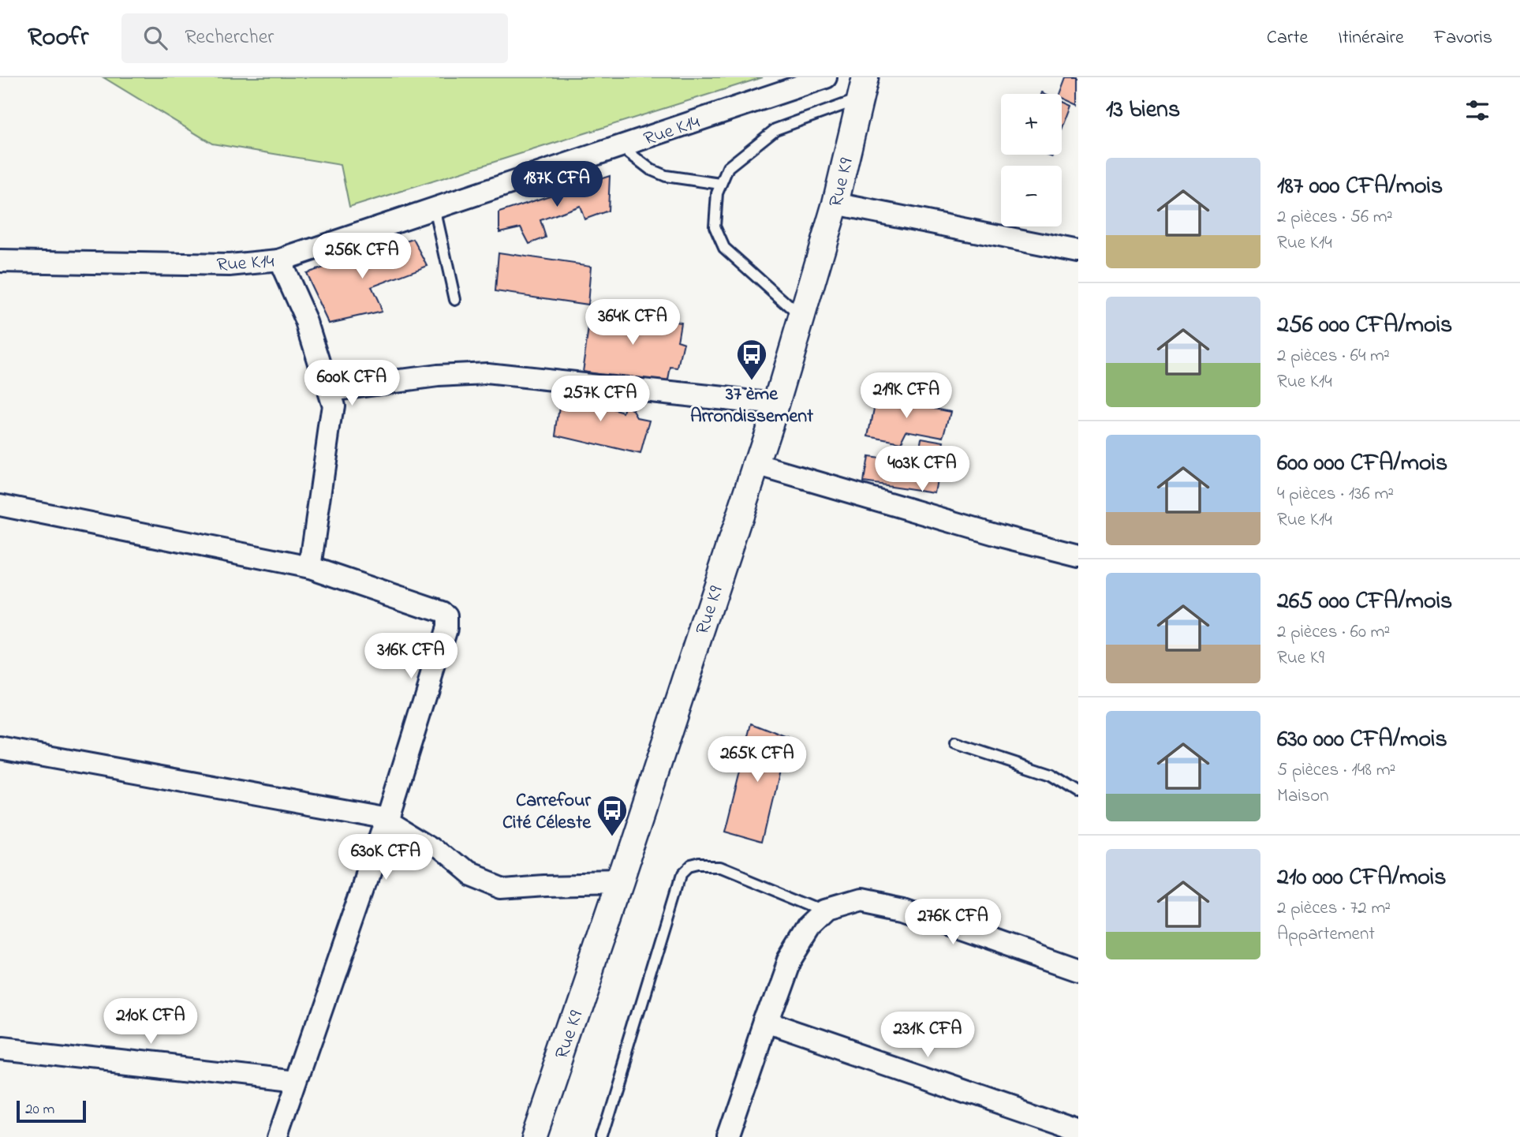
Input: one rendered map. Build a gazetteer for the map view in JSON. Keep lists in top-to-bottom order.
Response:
{
  "streets": {
    "street": ["Rue K14", "Rue K9"]
  },
  "places": {
    "bus stop": ["37 ème Arrondissement", "Carrefour Cité Céleste"]
  },
  "scale_bar": "20 m",
  "page": {
    "header": "Roofr",
    "search": "Rechercher",
    "nav": ["Carte", "Itinéraire", "Favoris"],
    "heading": "13 biens",
    "map_buttons": ["+", "−"],
    "list": [
      {
        "name": "187 000 CFA/mois",
        "note": "2 pièces · 56 m² · Rue K14"
      },
      {
        "name": "256 000 CFA/mois",
        "note": "2 pièces · 64 m² · Rue K14"
      },
      {
        "name": "600 000 CFA/mois",
        "note": "4 pièces · 136 m² · Rue K14"
      },
      {
        "name": "265 000 CFA/mois",
        "note": "2 pièces · 60 m² · Rue K9"
      },
      {
        "name": "630 000 CFA/mois",
        "note": "5 pièces · 148 m² · Maison"
      },
      {
        "name": "210 000 CFA/mois",
        "note": "2 pièces · 72 m² · Appartement"
      }
    ],
    "price": [
      "187K CFA",
      "256K CFA",
      "364K CFA",
      "600K CFA",
      "219K CFA",
      "257K CFA",
      "403K CFA",
      "316K CFA",
      "265K CFA",
      "630K CFA",
      "276K CFA",
      "210K CFA",
      "231K CFA"
    ],
    "scale": "20 m"
  }
}
